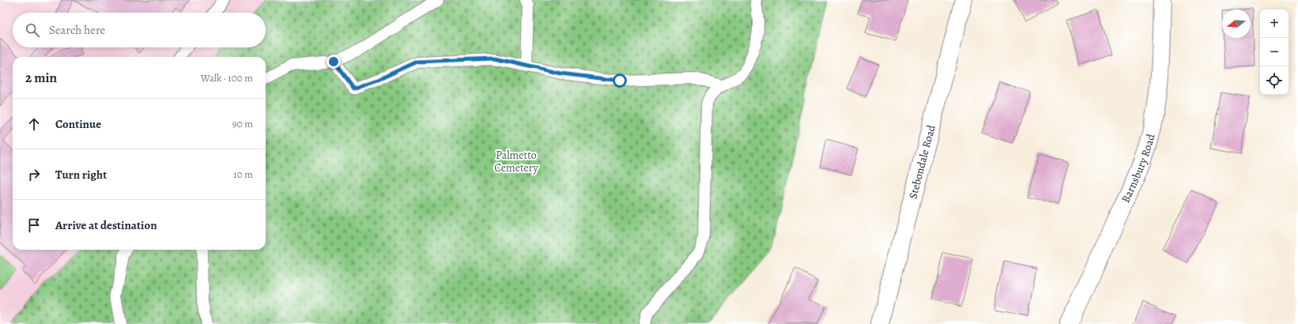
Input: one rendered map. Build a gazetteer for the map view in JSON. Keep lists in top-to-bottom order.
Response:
{
  "streets": {
    "street": ["Stebondale Road", "Barnsbury Road"]
  },
  "parks": ["Palmetto Cemetery"],
  "north": "left",
  "page": {
    "map_buttons": ["+", "−"],
    "search": "Search here",
    "heading": ["2 min", "Walk · 100 m"],
    "list": [
      ["Continue", "90 m"],
      ["Turn right", "10 m"],
      "Arrive at destination"
    ]
  }
}
